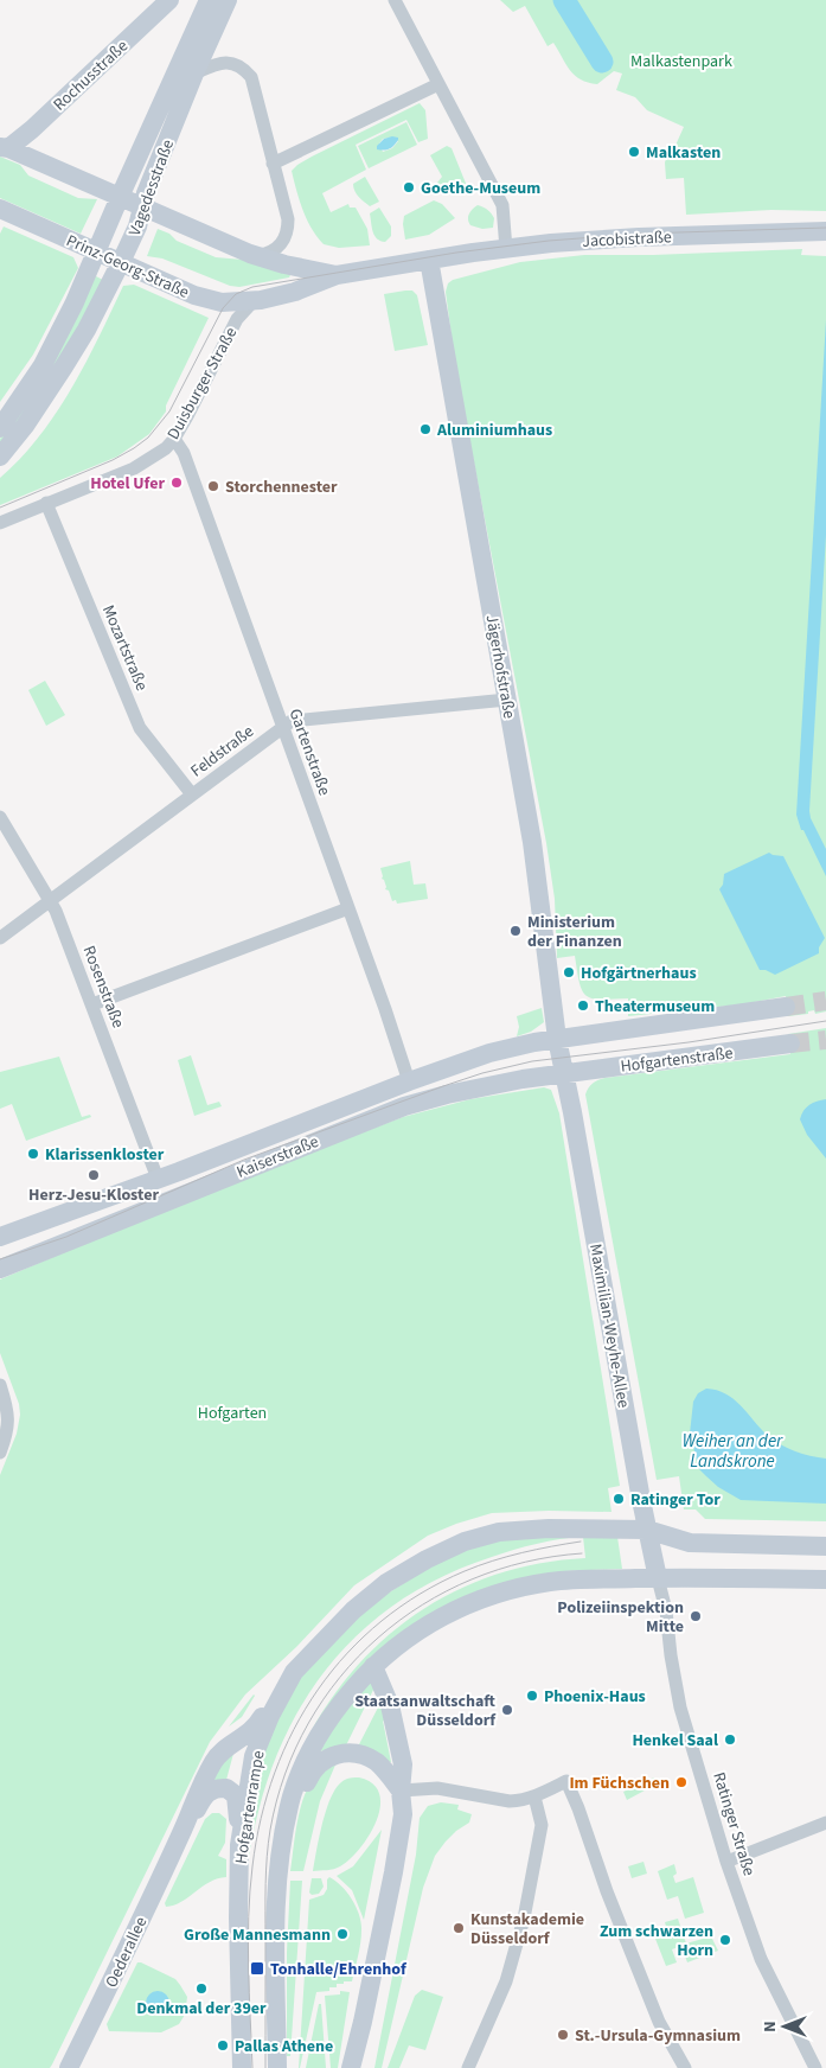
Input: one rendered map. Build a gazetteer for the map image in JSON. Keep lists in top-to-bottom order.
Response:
{
  "streets": {
    "main road": [
      "Rochusstraße",
      "Vagedesstraße",
      "Jacobistraße",
      "Prinz-Georg-Straße",
      "Duisburger Straße",
      "Jägerhofstraße",
      "Hofgartenstraße",
      "Kaiserstraße",
      "Maximilian-Weyhe-Allee",
      "Hofgartenrampe",
      "Oederallee"
    ],
    "street": [
      "Mozartstraße",
      "Feldstraße",
      "Gartenstraße",
      "Rosenstraße",
      "Ratinger Straße"
    ]
  },
  "crossings": [
    ["Vagedesstraße", "Prinz-Georg-Straße"],
    ["Jacobistraße", "Duisburger Straße"],
    ["Jacobistraße", "Jägerhofstraße"],
    ["Prinz-Georg-Straße", "Duisburger Straße"],
    ["Duisburger Straße", "Mozartstraße"],
    ["Duisburger Straße", "Jägerhofstraße"],
    ["Duisburger Straße", "Gartenstraße"],
    ["Mozartstraße", "Feldstraße"],
    ["Jägerhofstraße", "Feldstraße"],
    ["Jägerhofstraße", "Hofgartenstraße"],
    ["Jägerhofstraße", "Kaiserstraße"],
    ["Jägerhofstraße", "Maximilian-Weyhe-Allee"],
    ["Feldstraße", "Gartenstraße"],
    ["Feldstraße", "Rosenstraße"],
    ["Gartenstraße", "Kaiserstraße"],
    ["Rosenstraße", "Kaiserstraße"],
    ["Hofgartenstraße", "Kaiserstraße"],
    ["Hofgartenstraße", "Maximilian-Weyhe-Allee"],
    ["Kaiserstraße", "Maximilian-Weyhe-Allee"],
    ["Maximilian-Weyhe-Allee", "Hofgartenrampe"],
    ["Maximilian-Weyhe-Allee", "Ratinger Straße"],
    ["Hofgartenrampe", "Oederallee"]
  ],
  "water": ["Weiher an der Landskrone"],
  "parks": ["Malkastenpark", "Hofgarten"],
  "places": {
    "other": [
      "Malkasten",
      "Goethe-Museum",
      "Aluminiumhaus",
      "Hotel Ufer",
      "Storchennester",
      "Ministerium der Finanzen",
      "Hofgärtnerhaus",
      "Theatermuseum",
      "Klarissenkloster",
      "Herz-Jesu-Kloster",
      "Ratinger Tor",
      "Polizeiinspektion Mitte",
      "Phoenix-Haus",
      "Staatsanwaltschaft Düsseldorf",
      "Henkel Saal",
      "Im Füchschen",
      "Kunstakademie Düsseldorf",
      "Große Mannesmann",
      "Zum schwarzen Horn",
      "Denkmal der 39er",
      "St.-Ursula-Gymnasium",
      "Pallas Athene"
    ],
    "transit": ["Tonhalle/Ehrenhof"]
  },
  "north": "left"
}
